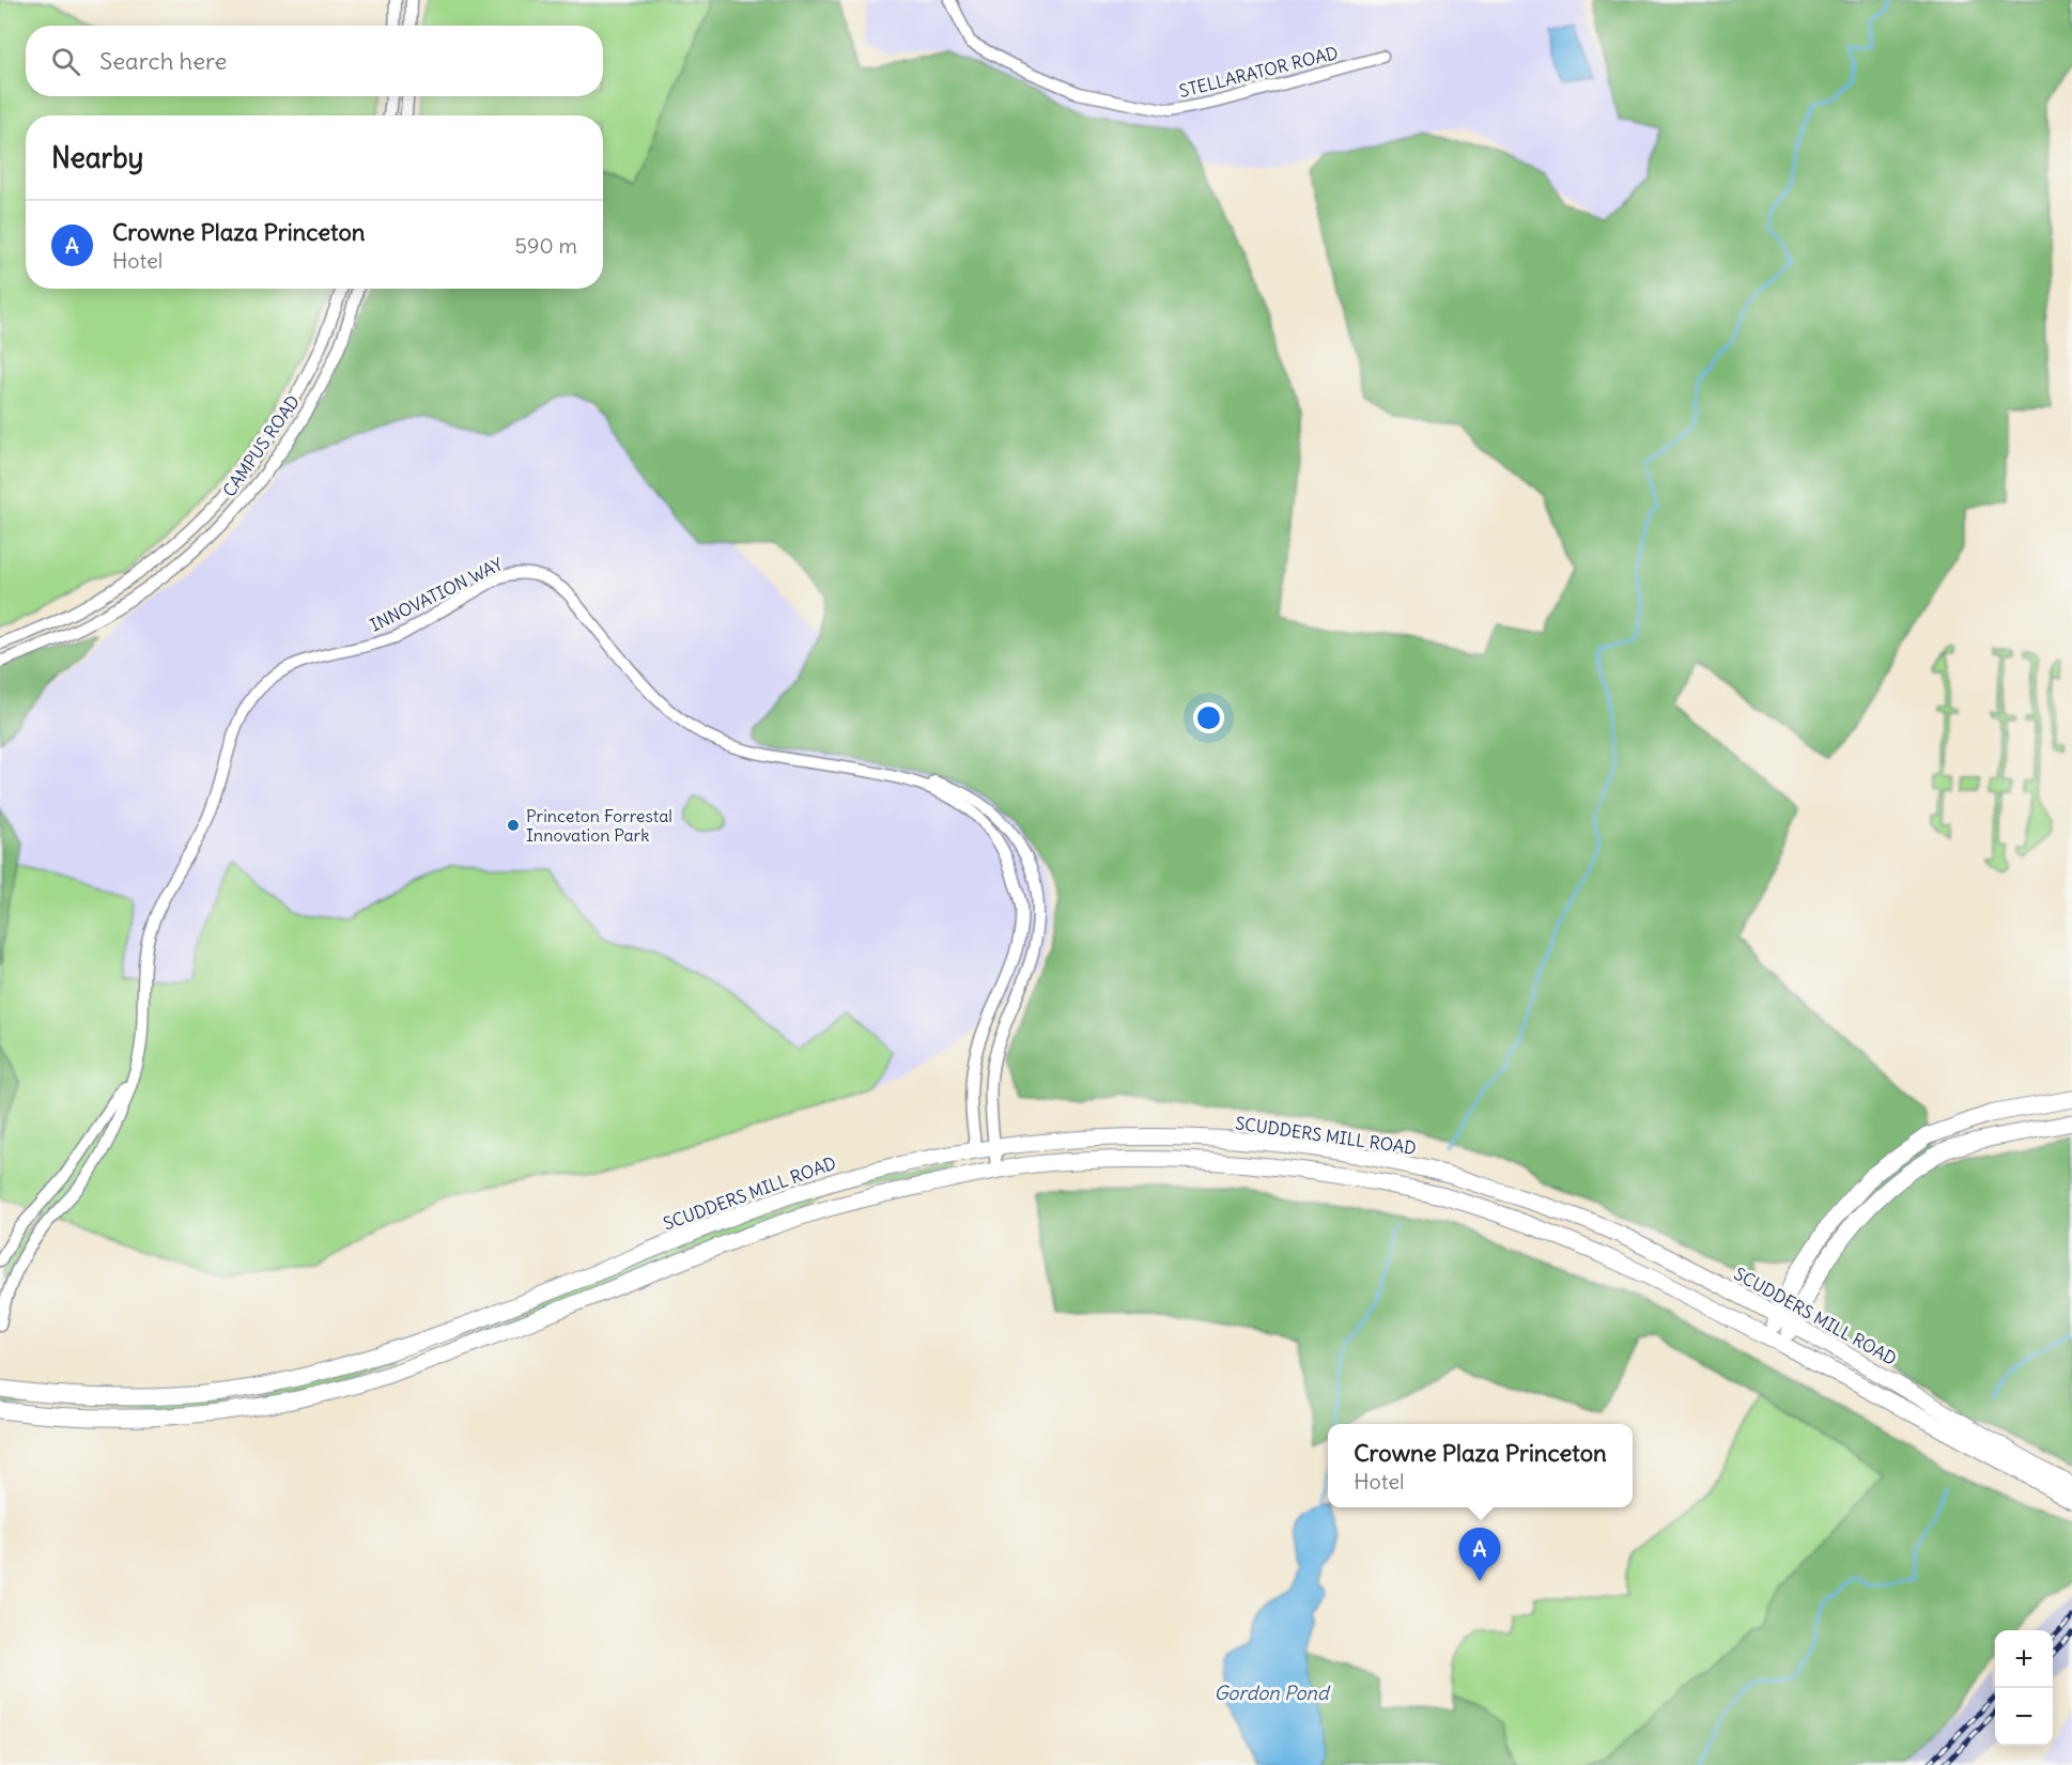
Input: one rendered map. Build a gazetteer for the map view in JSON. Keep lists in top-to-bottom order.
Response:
{
  "streets": {
    "main road": ["SCUDDERS MILL ROAD"],
    "street": ["STELLARATOR ROAD", "CAMPUS ROAD", "INNOVATION WAY"]
  },
  "crossings": [
    ["INNOVATION WAY", "SCUDDERS MILL ROAD"]
  ],
  "water": ["Gordon Pond"],
  "places": ["Princeton Forrestal Innovation Park"],
  "page": {
    "search": "Search here",
    "heading": "Nearby",
    "list": [
      {
        "mark": "A",
        "name": "Crowne Plaza Princeton",
        "note": "Hotel",
        "value": "590 m"
      }
    ],
    "popup": ["Crowne Plaza Princeton", "Hotel"],
    "pins": "A",
    "map_buttons": ["+", "−"]
  }
}
